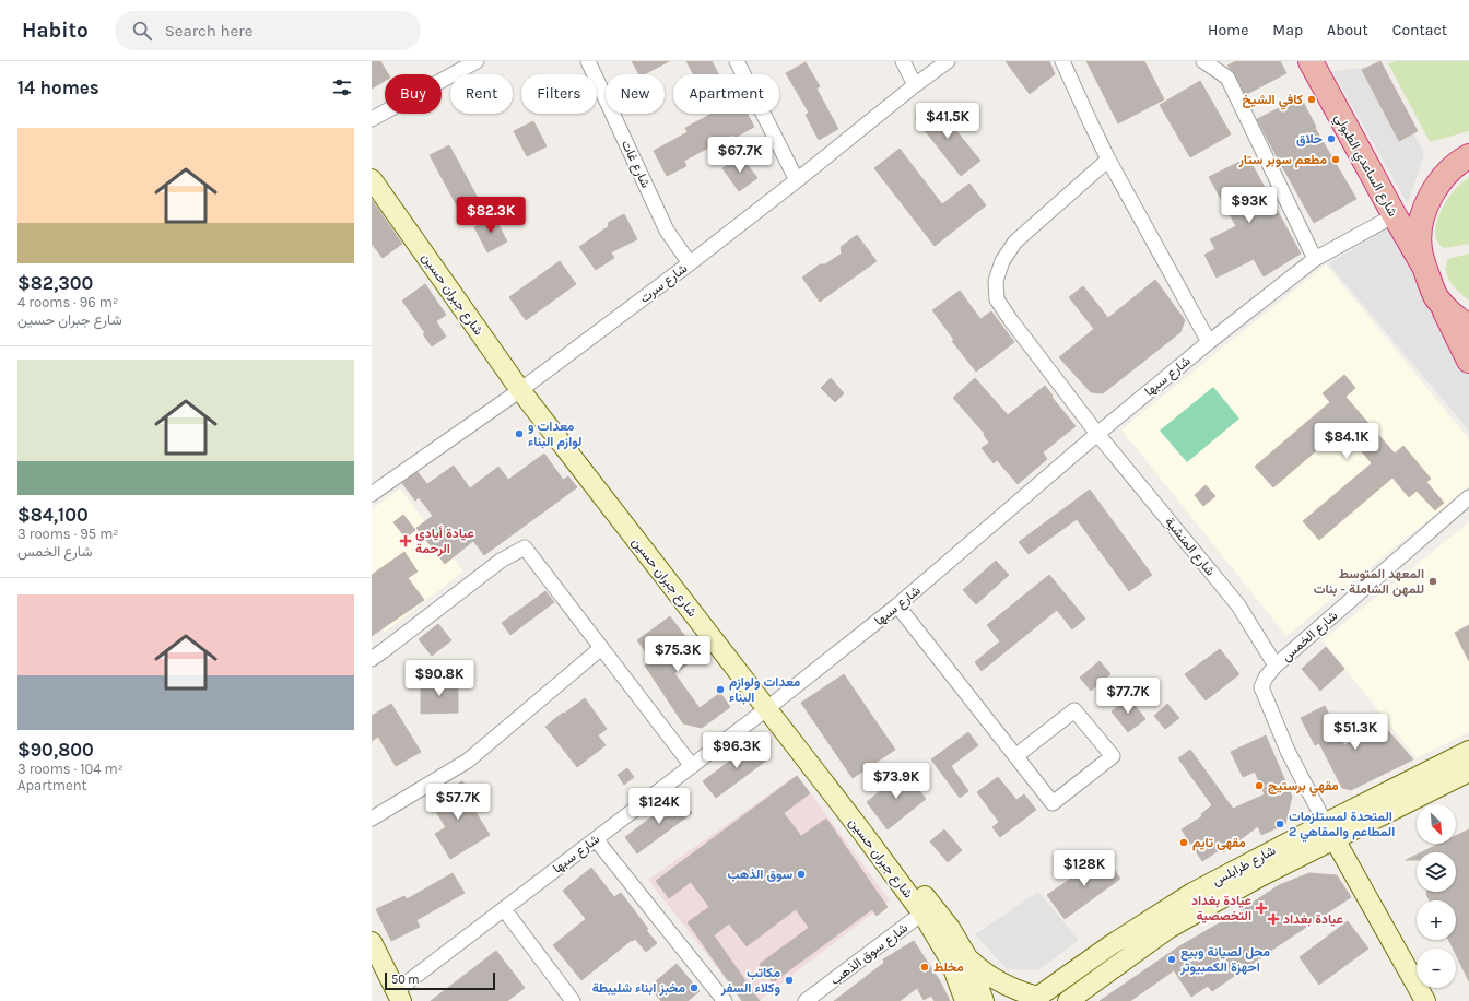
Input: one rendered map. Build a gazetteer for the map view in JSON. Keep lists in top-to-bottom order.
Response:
{
  "streets": {
    "highway": ["شارع الساعدي الطبولي"],
    "main road": ["شارع جبران حسين", "شارع طرابلس"],
    "street": [
      "شارع غات",
      "شارع سرت",
      "شارع سبها",
      "شارع المنشية",
      "شارع الخمس",
      "شارع سوق الذهب"
    ]
  },
  "crossings": [
    ["شارع غات", "شارع سرت"],
    ["شارع الساعدي الطبولي", "شارع سبها"],
    ["شارع سرت", "شارع جبران حسين"],
    ["شارع جبران حسين", "شارع سبها"],
    ["شارع جبران حسين", "شارع سوق الذهب"],
    ["شارع سبها", "شارع المنشية"],
    ["شارع المنشية", "شارع الخمس"],
    ["شارع الخمس", "شارع طرابلس"]
  ],
  "places": {
    "other": [
      "كافي الشيخ",
      "حلاق",
      "مطعم سوبر ستار",
      "معدات و لوازم البناء",
      "المعهد المتوسط للمهن الشاملة - بنات",
      "معدات ولوازم البناء",
      "مقهي برستيج",
      "المتحدة لمستلزمات المطاعم والمقاهي 2",
      "مقهى تايم",
      "سوق الذهب",
      "محل لصيانة وبيع احهزة الكمبيوتر",
      "مخلط",
      "مكاتب وكلاء السفر",
      "مخبز ابناء شليبطة"
    ],
    "health": ["عيادة أيادي الرحمة", "عيادة بغداد التخصصية", "عيادة بغداد"]
  },
  "scale_bar": "50 m",
  "north": "bottom right",
  "page": {
    "header": "Habito",
    "search": "Search here",
    "nav": [
      "Home",
      "Map",
      "About",
      "Contact"
    ],
    "heading": "14 homes",
    "chip": [
      "Buy",
      "Rent",
      "Filters",
      "New",
      "Apartment"
    ],
    "price": [
      "$41.5K",
      "$67.7K",
      "$93K",
      "$82.3K",
      "$84.1K",
      "$75.3K",
      "$90.8K",
      "$77.7K",
      "$51.3K",
      "$96.3K",
      "$73.9K",
      "$57.7K",
      "$124K",
      "$128K"
    ],
    "list": [
      {
        "name": "$82,300",
        "note": "4 rooms · 96 m² · شارع جبران حسين"
      },
      {
        "name": "$84,100",
        "note": "3 rooms · 95 m² · شارع الخمس"
      },
      {
        "name": "$90,800",
        "note": "3 rooms · 104 m² · Apartment"
      }
    ],
    "map_buttons": ["+", "−"],
    "scale": "50 m"
  }
}
